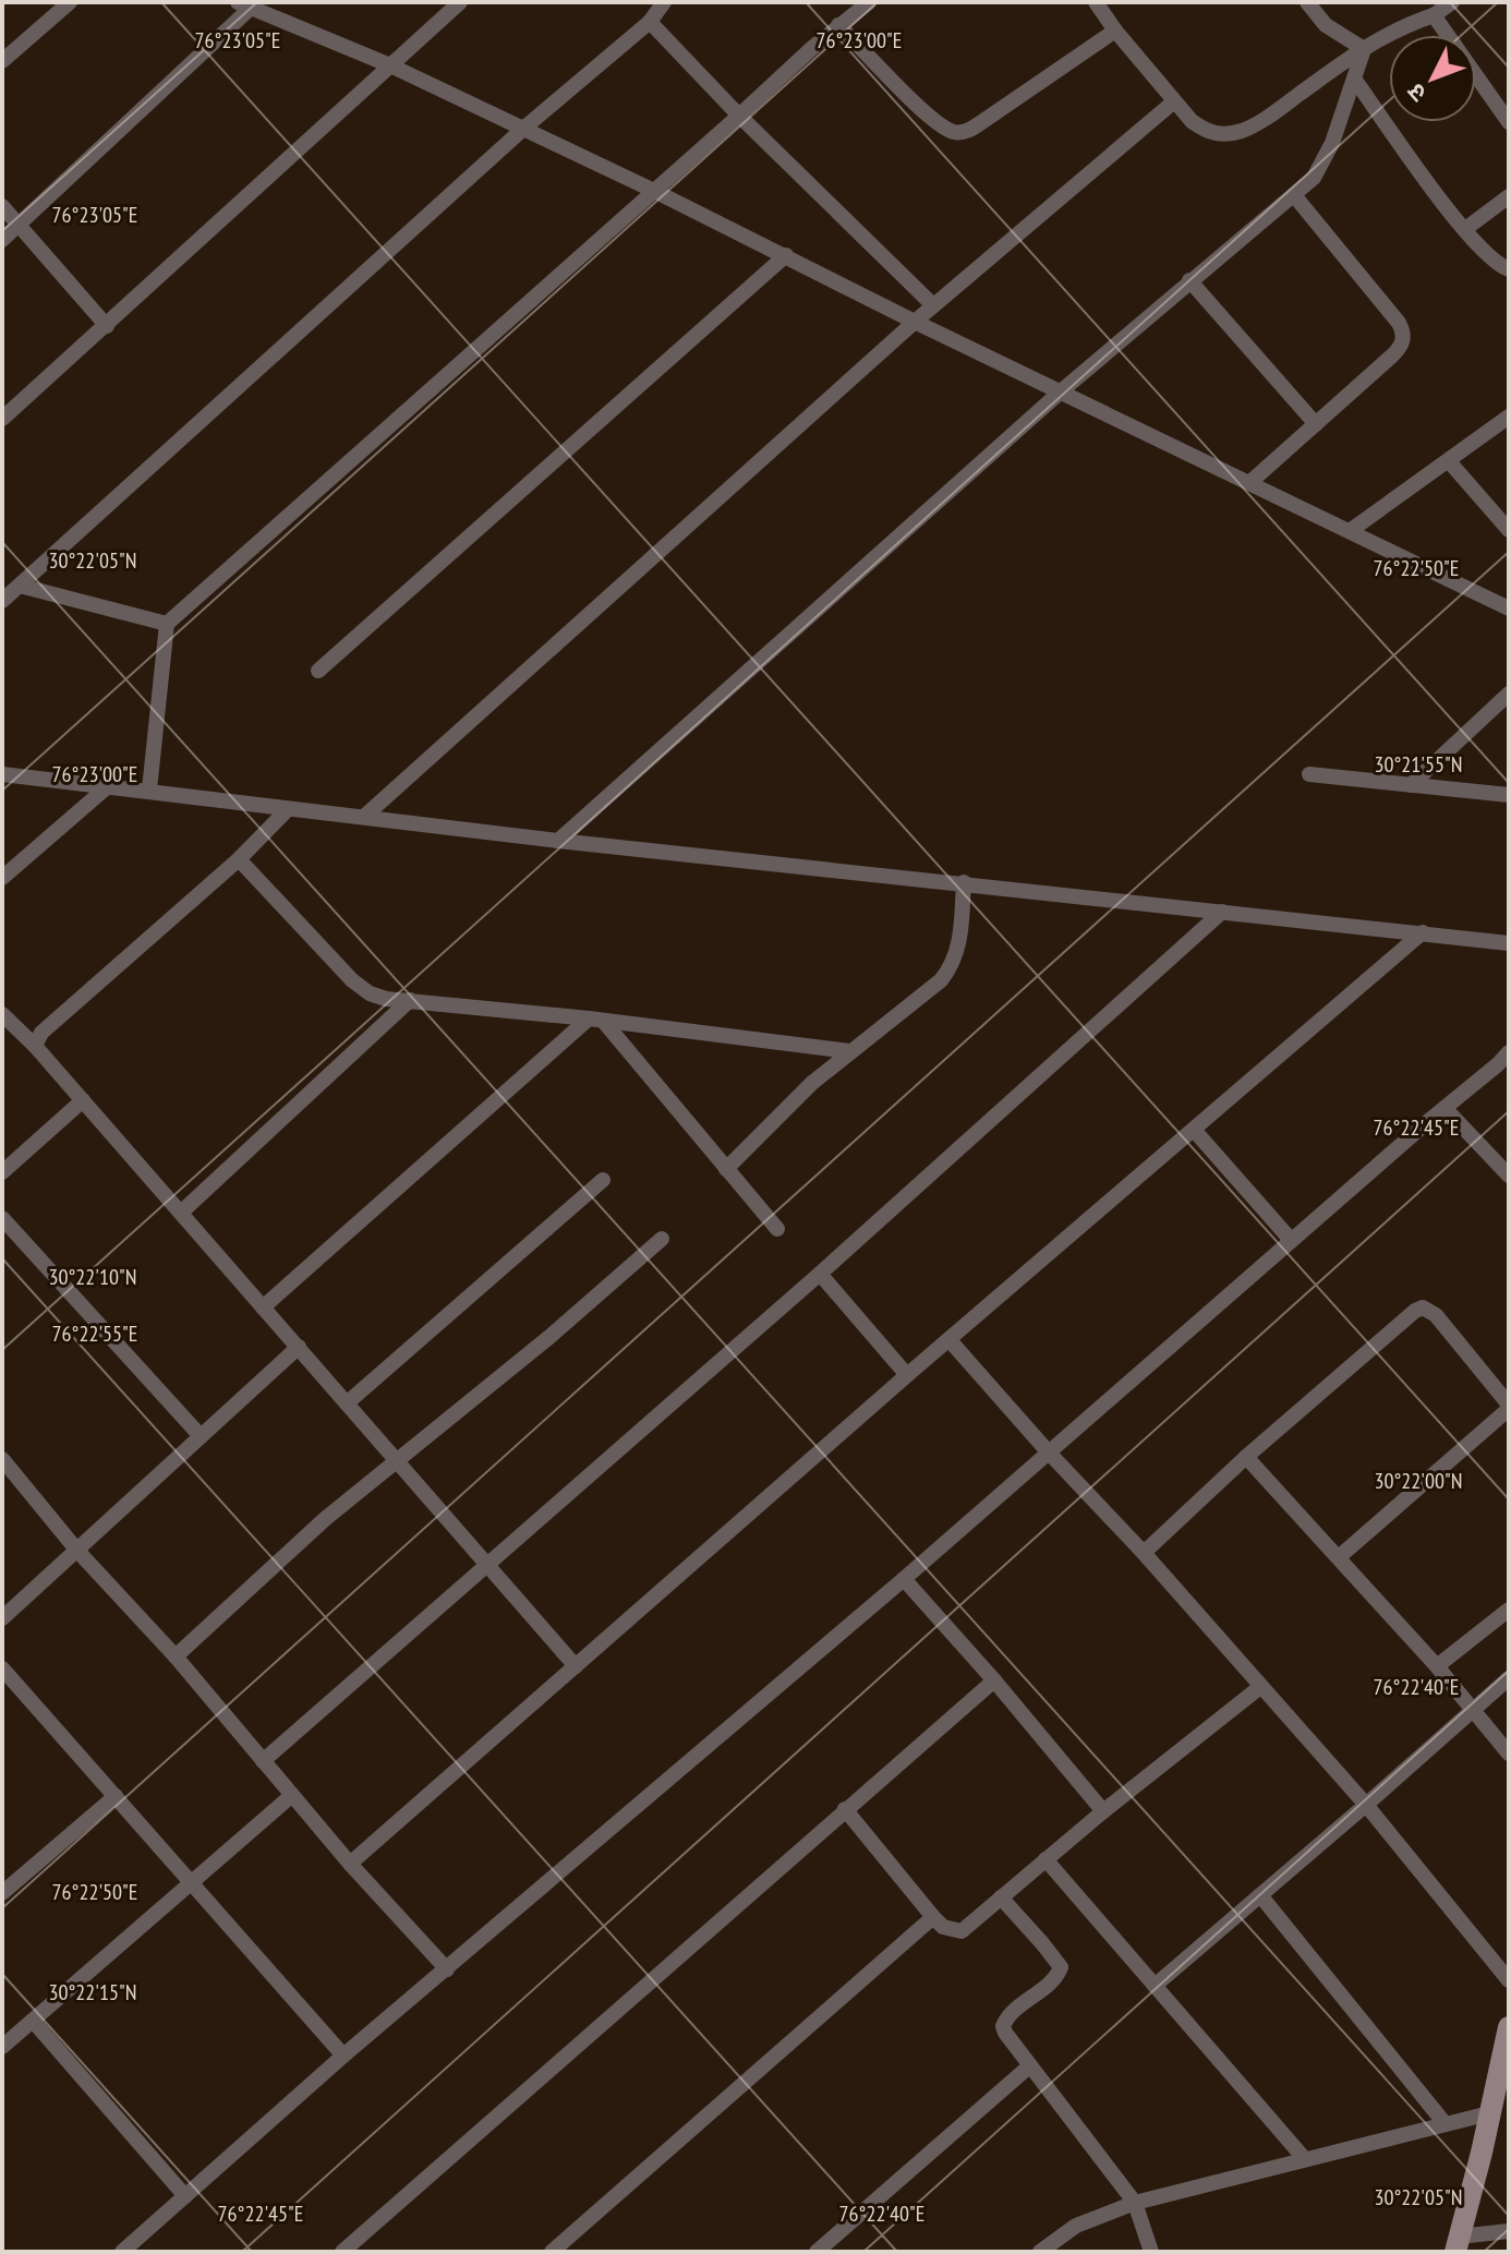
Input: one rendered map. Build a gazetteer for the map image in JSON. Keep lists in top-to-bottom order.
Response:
{
  "north": "bottom left",
  "coordinates": [
    "76°23'05\"E",
    "76°23'00\"E",
    "30°22'05\"N",
    "76°22'50\"E",
    "30°21'55\"N",
    "76°22'45\"E",
    "30°22'10\"N",
    "76°22'55\"E",
    "30°22'00\"N",
    "76°22'40\"E",
    "30°22'15\"N"
  ]
}
